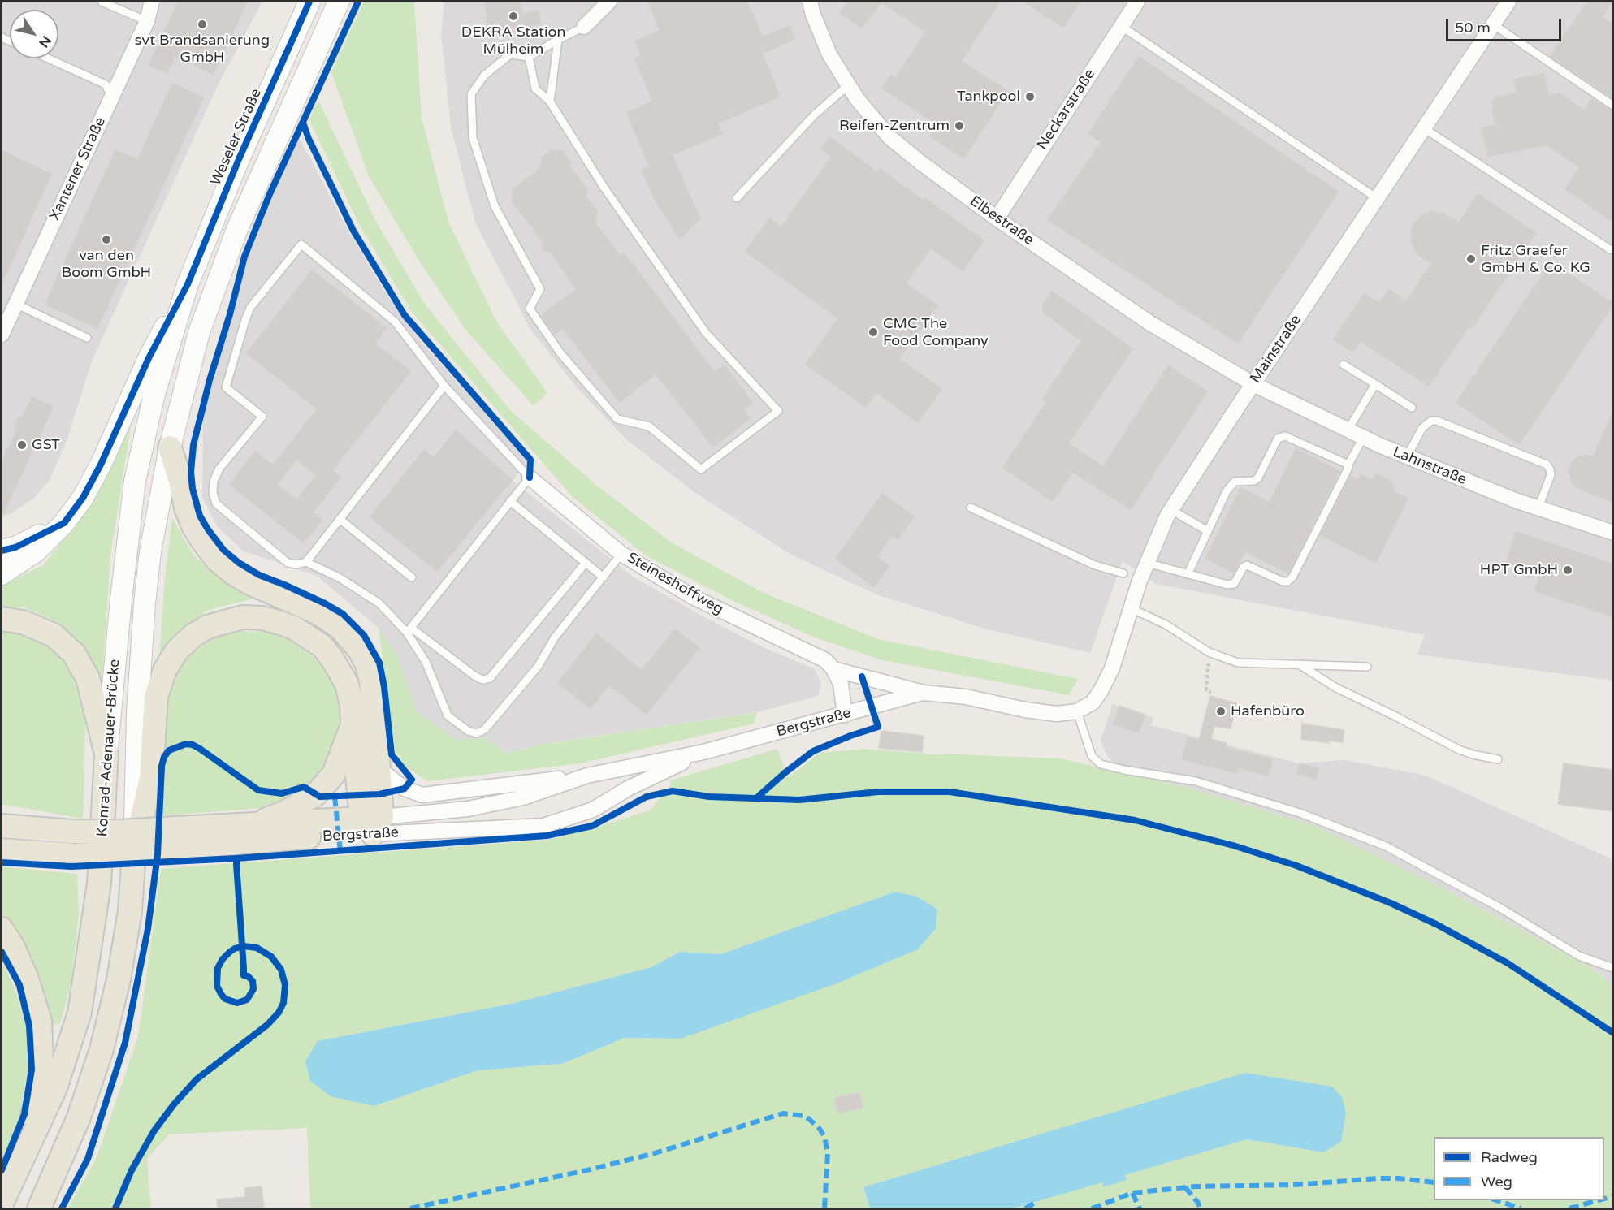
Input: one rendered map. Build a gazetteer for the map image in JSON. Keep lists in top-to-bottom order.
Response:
{
  "streets": {
    "main road": ["Weseler Straße", "Bergstraße", "Konrad-Adenauer-Brücke"],
    "street": [
      "Neckarstraße",
      "Xantener Straße",
      "Elbestraße",
      "Mainstraße",
      "Lahnstraße",
      "Steineshoffweg"
    ]
  },
  "crossings": [
    ["Neckarstraße", "Elbestraße"],
    ["Weseler Straße", "Konrad-Adenauer-Brücke"],
    ["Elbestraße", "Mainstraße"],
    ["Elbestraße", "Lahnstraße"],
    ["Mainstraße", "Lahnstraße"],
    ["Mainstraße", "Steineshoffweg"],
    ["Steineshoffweg", "Bergstraße"]
  ],
  "places": [
    "DEKRA Station Mülheim",
    "svt Brandsanierung GmbH",
    "Tankpool",
    "Reifen-Zentrum",
    "van den Boom GmbH",
    "Fritz Graefer GmbH & Co. KG",
    "CMC The Food Company",
    "GST",
    "HPT GmbH",
    "Hafenbüro"
  ],
  "legend": ["Radweg", "Weg"],
  "scale_bar": "50 m",
  "north": "bottom right"
}
